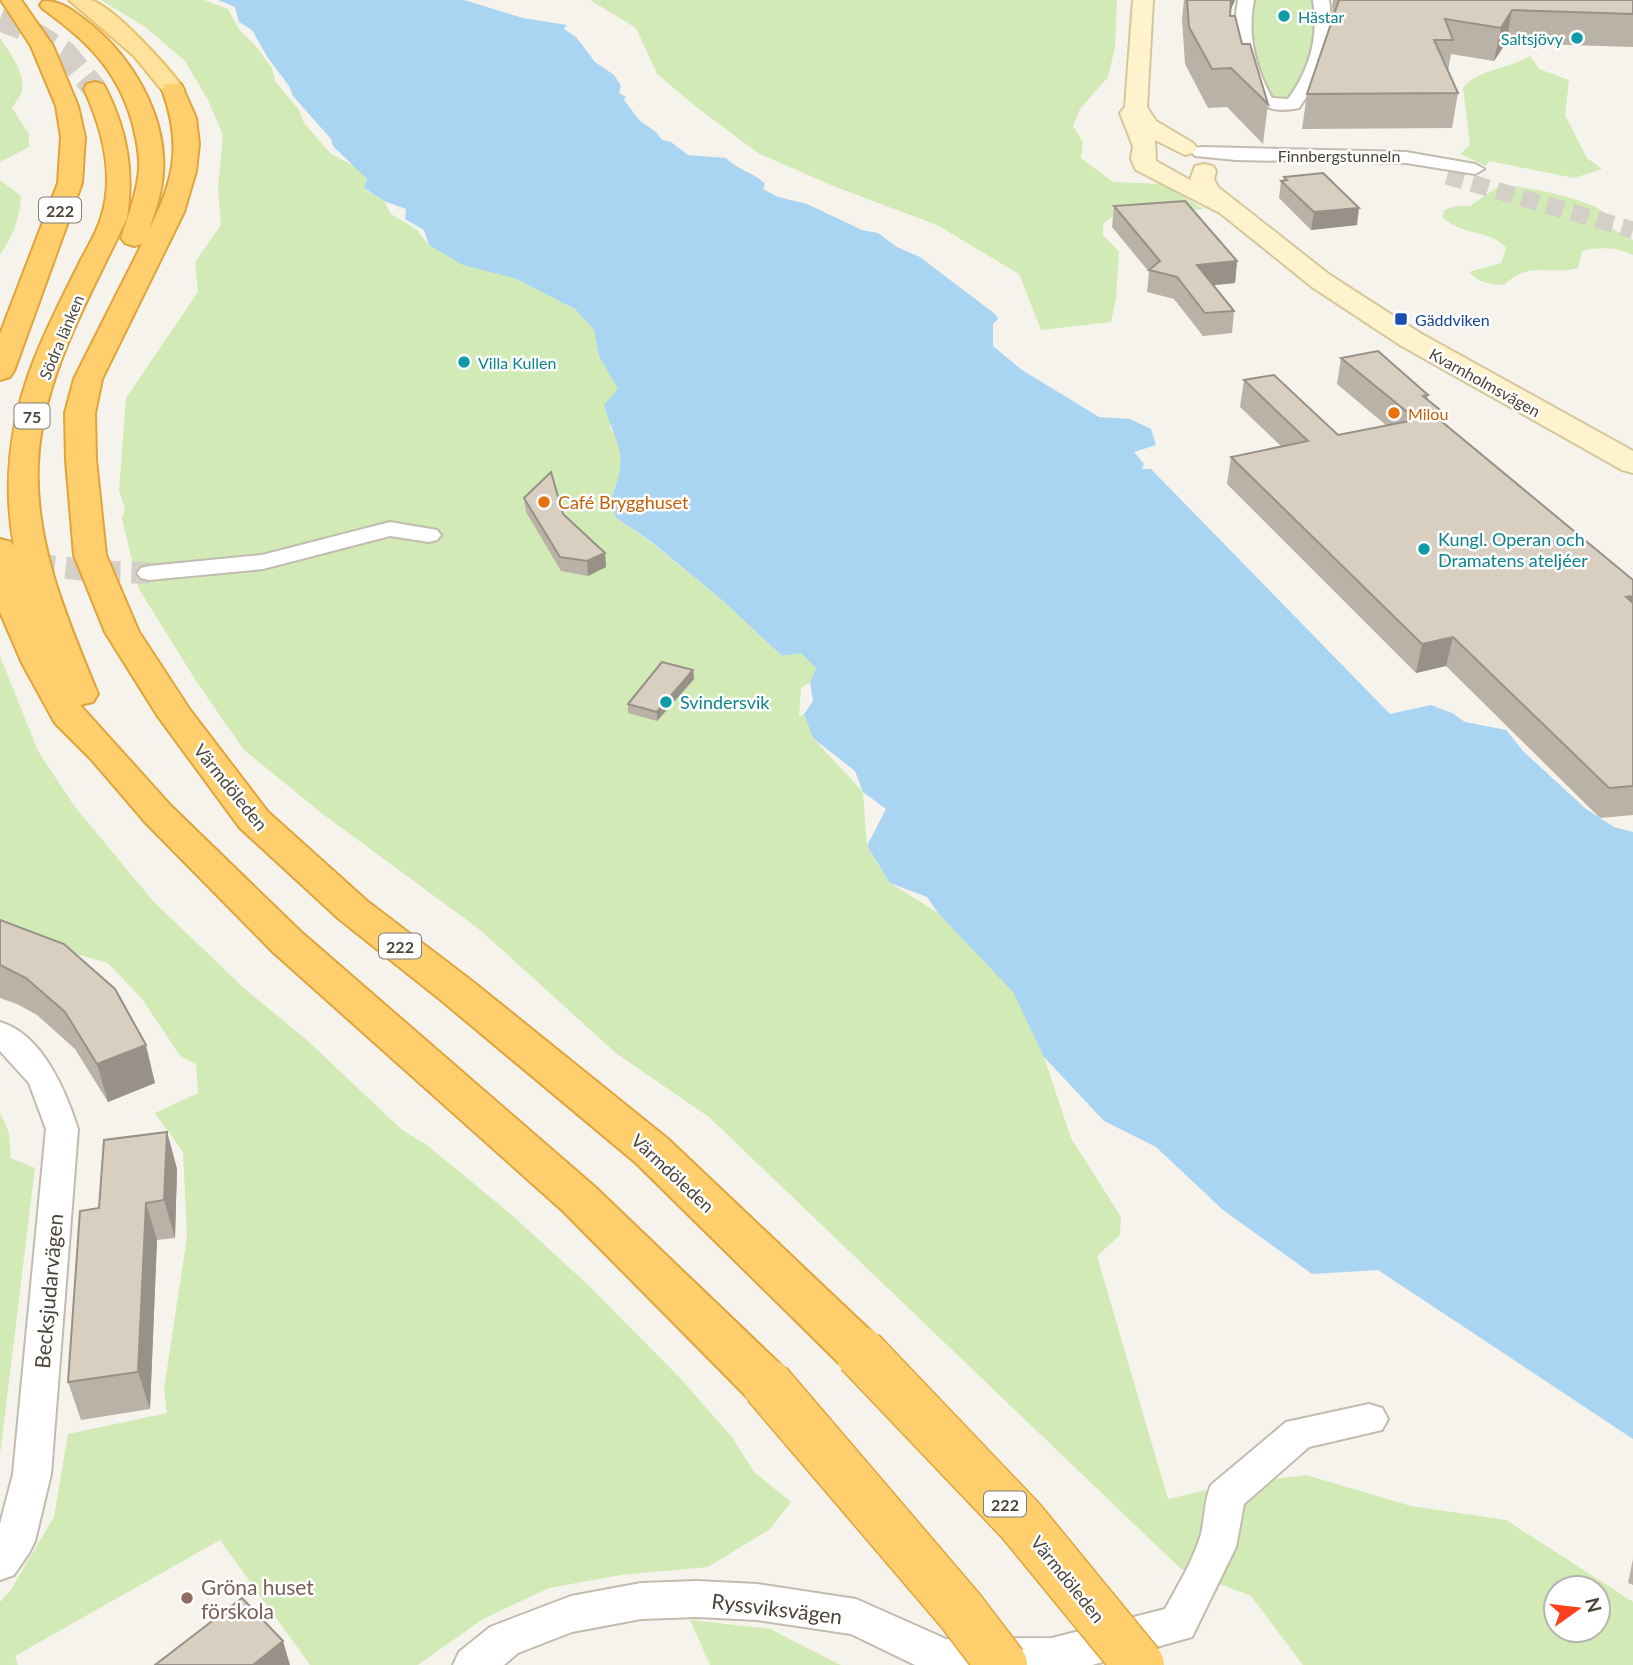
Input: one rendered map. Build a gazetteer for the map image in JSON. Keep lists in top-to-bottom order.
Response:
{
  "streets": {
    "highway": [
      "222",
      "Södra länken",
      "75",
      "Värmdöleden"
    ],
    "street": [
      "Finnbergstunneln",
      "Kvarnholmsvägen",
      "Becksjudarvägen",
      "Ryssviksvägen"
    ]
  },
  "crossings": [
    ["Finnbergstunneln", "Kvarnholmsvägen"],
    ["222", "Södra länken"],
    ["222", "Värmdöleden"],
    ["Södra länken", "Värmdöleden"]
  ],
  "places": {
    "other": [
      "Hästar",
      "Saltsjövy",
      "Villa Kullen",
      "Milou",
      "Café Brygghuset",
      "Kungl. Operan och Dramatens ateljéer",
      "Svindersvik",
      "Gröna huset förskola"
    ],
    "transit": ["Gäddviken"]
  },
  "north": "right"
}
